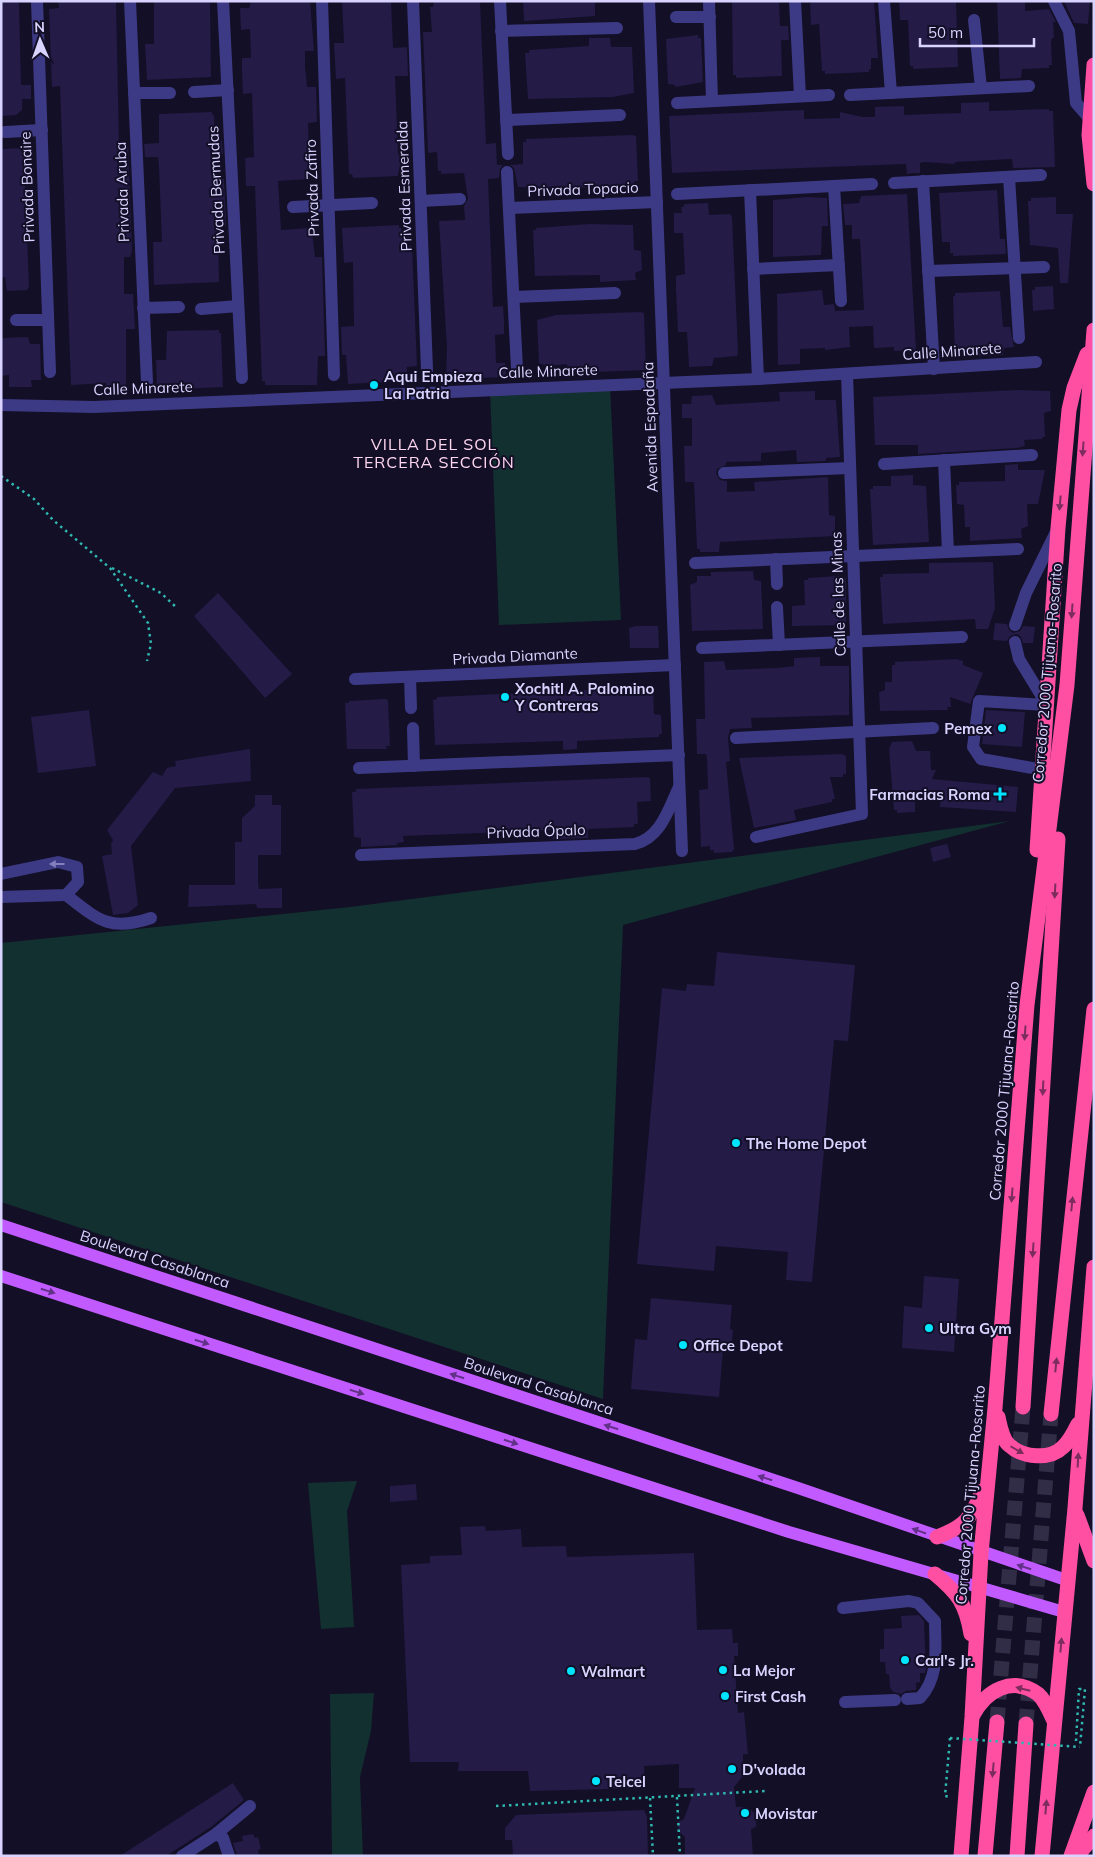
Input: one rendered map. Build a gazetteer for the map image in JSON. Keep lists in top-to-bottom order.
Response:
{
  "streets": {
    "highway": ["Corredor 2000 Tijuana-Rosarito"],
    "main road": ["Boulevard Casablanca"],
    "street": [
      "Privada Esmeralda",
      "Privada Bonaire",
      "Privada Zafiro",
      "Privada Topacio",
      "Privada Bermudas",
      "Privada Aruba",
      "Calle Minarete",
      "Avenida Espadaña",
      "Calle de las Minas",
      "Privada Diamante",
      "Privada Ópalo"
    ]
  },
  "crossings": [
    ["Privada Topacio", "Avenida Espadaña"],
    ["Calle Minarete", "Avenida Espadaña"],
    ["Calle Minarete", "Calle de las Minas"],
    ["Avenida Espadaña", "Privada Diamante"],
    ["Avenida Espadaña", "Privada Ópalo"],
    ["Corredor 2000 Tijuana-Rosarito", "Boulevard Casablanca"]
  ],
  "districts": ["VILLA DEL SOL TERCERA SECCIÓN"],
  "places": {
    "other": [
      "Aqui Empieza La Patria",
      "Xochitl A. Palomino Y Contreras",
      "Pemex",
      "The Home Depot",
      "Ultra Gym",
      "Office Depot",
      "Carl's Jr.",
      "La Mejor",
      "Walmart",
      "First Cash",
      "D'volada",
      "Telcel",
      "Movistar"
    ],
    "health": ["Farmacias Roma"]
  },
  "scale_bar": "50 m",
  "north": "top"
}
